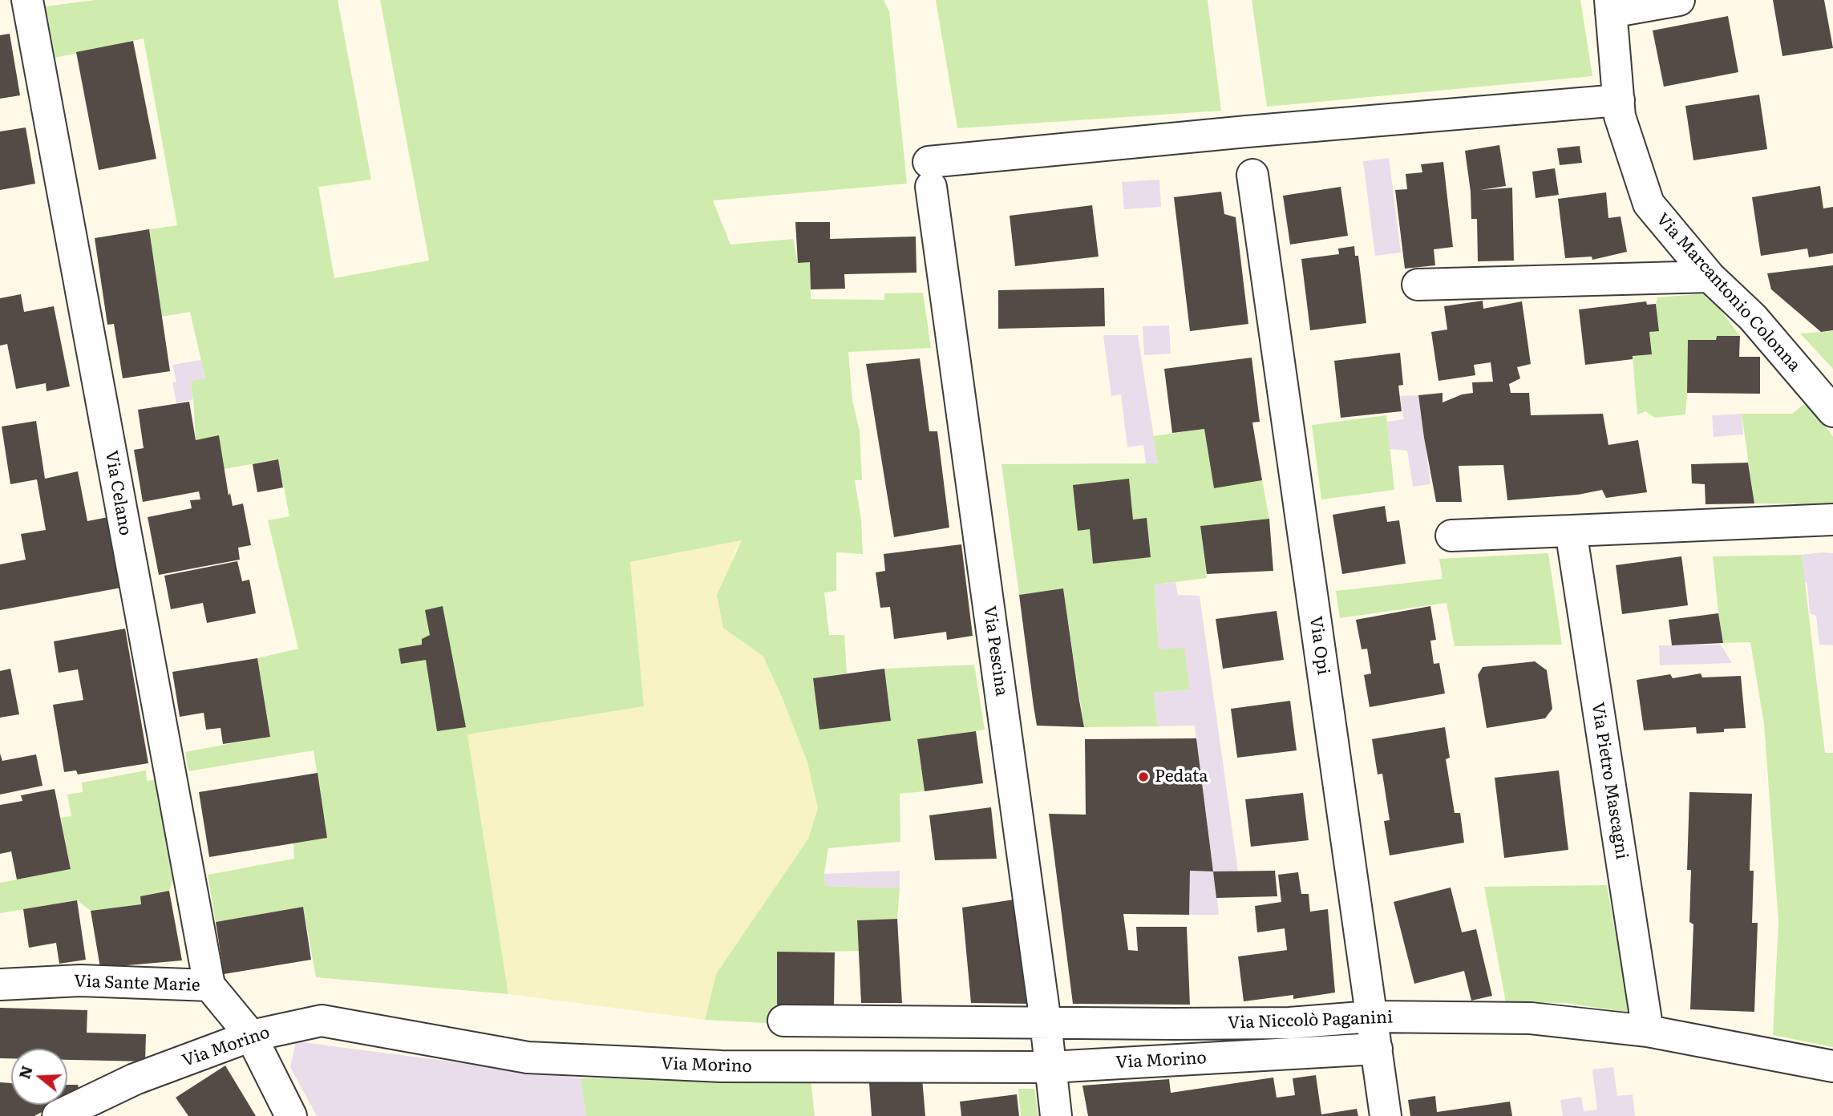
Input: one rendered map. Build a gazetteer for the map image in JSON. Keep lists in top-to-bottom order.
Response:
{
  "streets": {
    "street": [
      "Via Marcantonio Colonna",
      "Via Celano",
      "Via Opi",
      "Via Pescina",
      "Via Pietro Mascagni",
      "Via Sante Marie",
      "Via Niccolò Paganini",
      "Via Morino"
    ]
  },
  "crossings": [
    ["Via Marcantonio Colonna", "Via Pescina"],
    ["Via Celano", "Via Sante Marie"],
    ["Via Opi", "Via Niccolò Paganini"],
    ["Via Opi", "Via Morino"],
    ["Via Pescina", "Via Niccolò Paganini"],
    ["Via Pescina", "Via Morino"],
    ["Via Pietro Mascagni", "Via Niccolò Paganini"],
    ["Via Sante Marie", "Via Morino"]
  ],
  "places": ["Pedata"],
  "north": "left"
}
